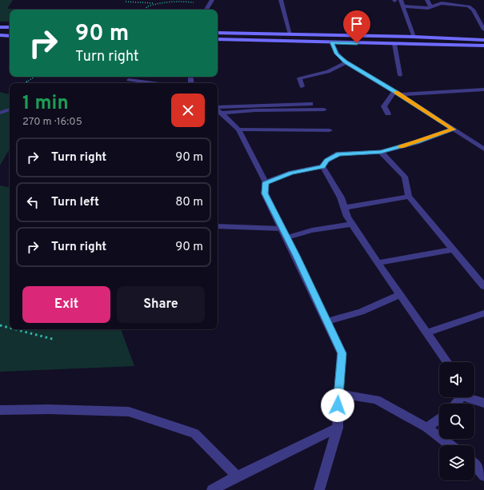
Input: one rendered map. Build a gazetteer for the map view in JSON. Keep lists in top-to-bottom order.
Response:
{
  "page": {
    "turn": ["90 m", "Turn right"],
    "heading": ["1 min", "270 m · 16:05"],
    "list": [
      {
        "name": "Turn right",
        "value": "90 m"
      },
      {
        "name": "Turn left",
        "value": "80 m"
      },
      {
        "name": "Turn right",
        "value": "90 m"
      }
    ],
    "buttons": ["Exit", "Share"]
  }
}
